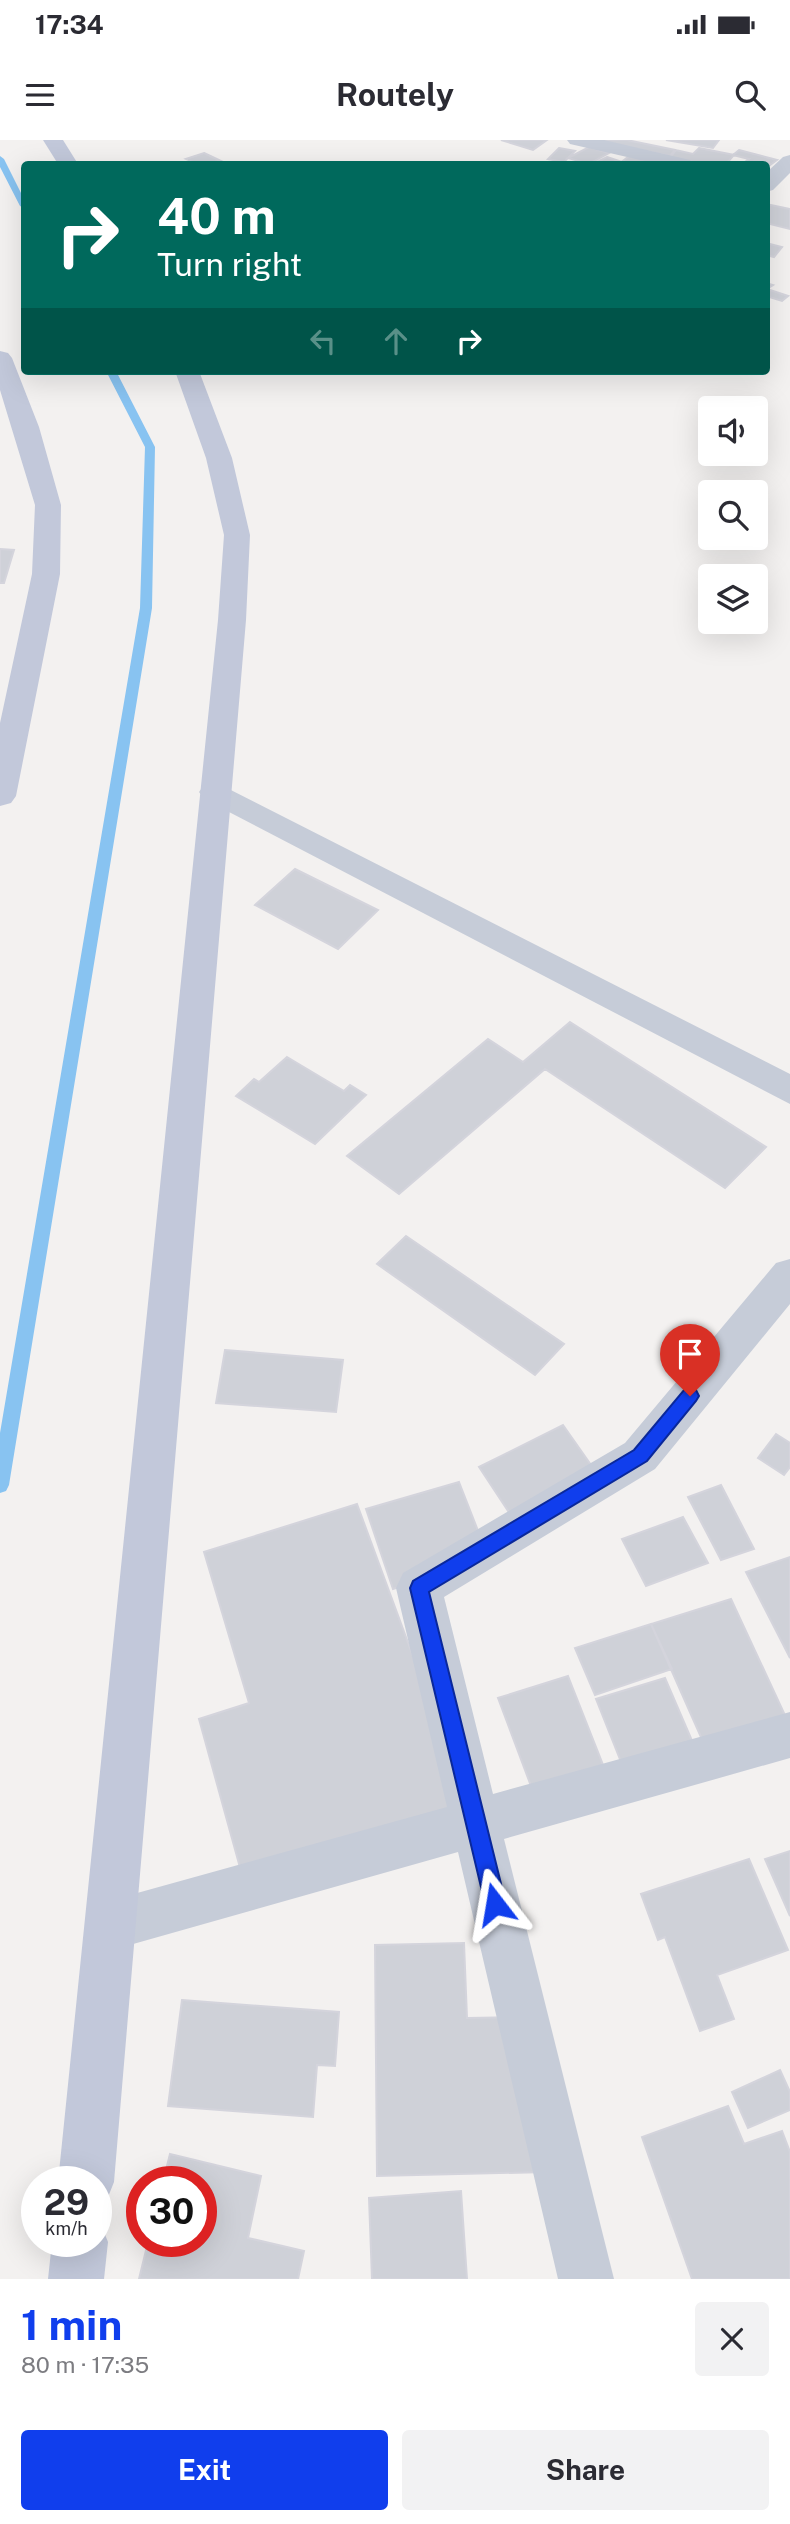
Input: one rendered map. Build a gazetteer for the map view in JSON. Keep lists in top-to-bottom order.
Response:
{
  "page": {
    "status": "17:34",
    "header": "Routely",
    "turn": ["40 m", "Turn right"],
    "speed": "29 km/h",
    "limit": "30",
    "heading": ["1 min", "80 m · 17:35"],
    "buttons": ["Exit", "Share"]
  }
}
